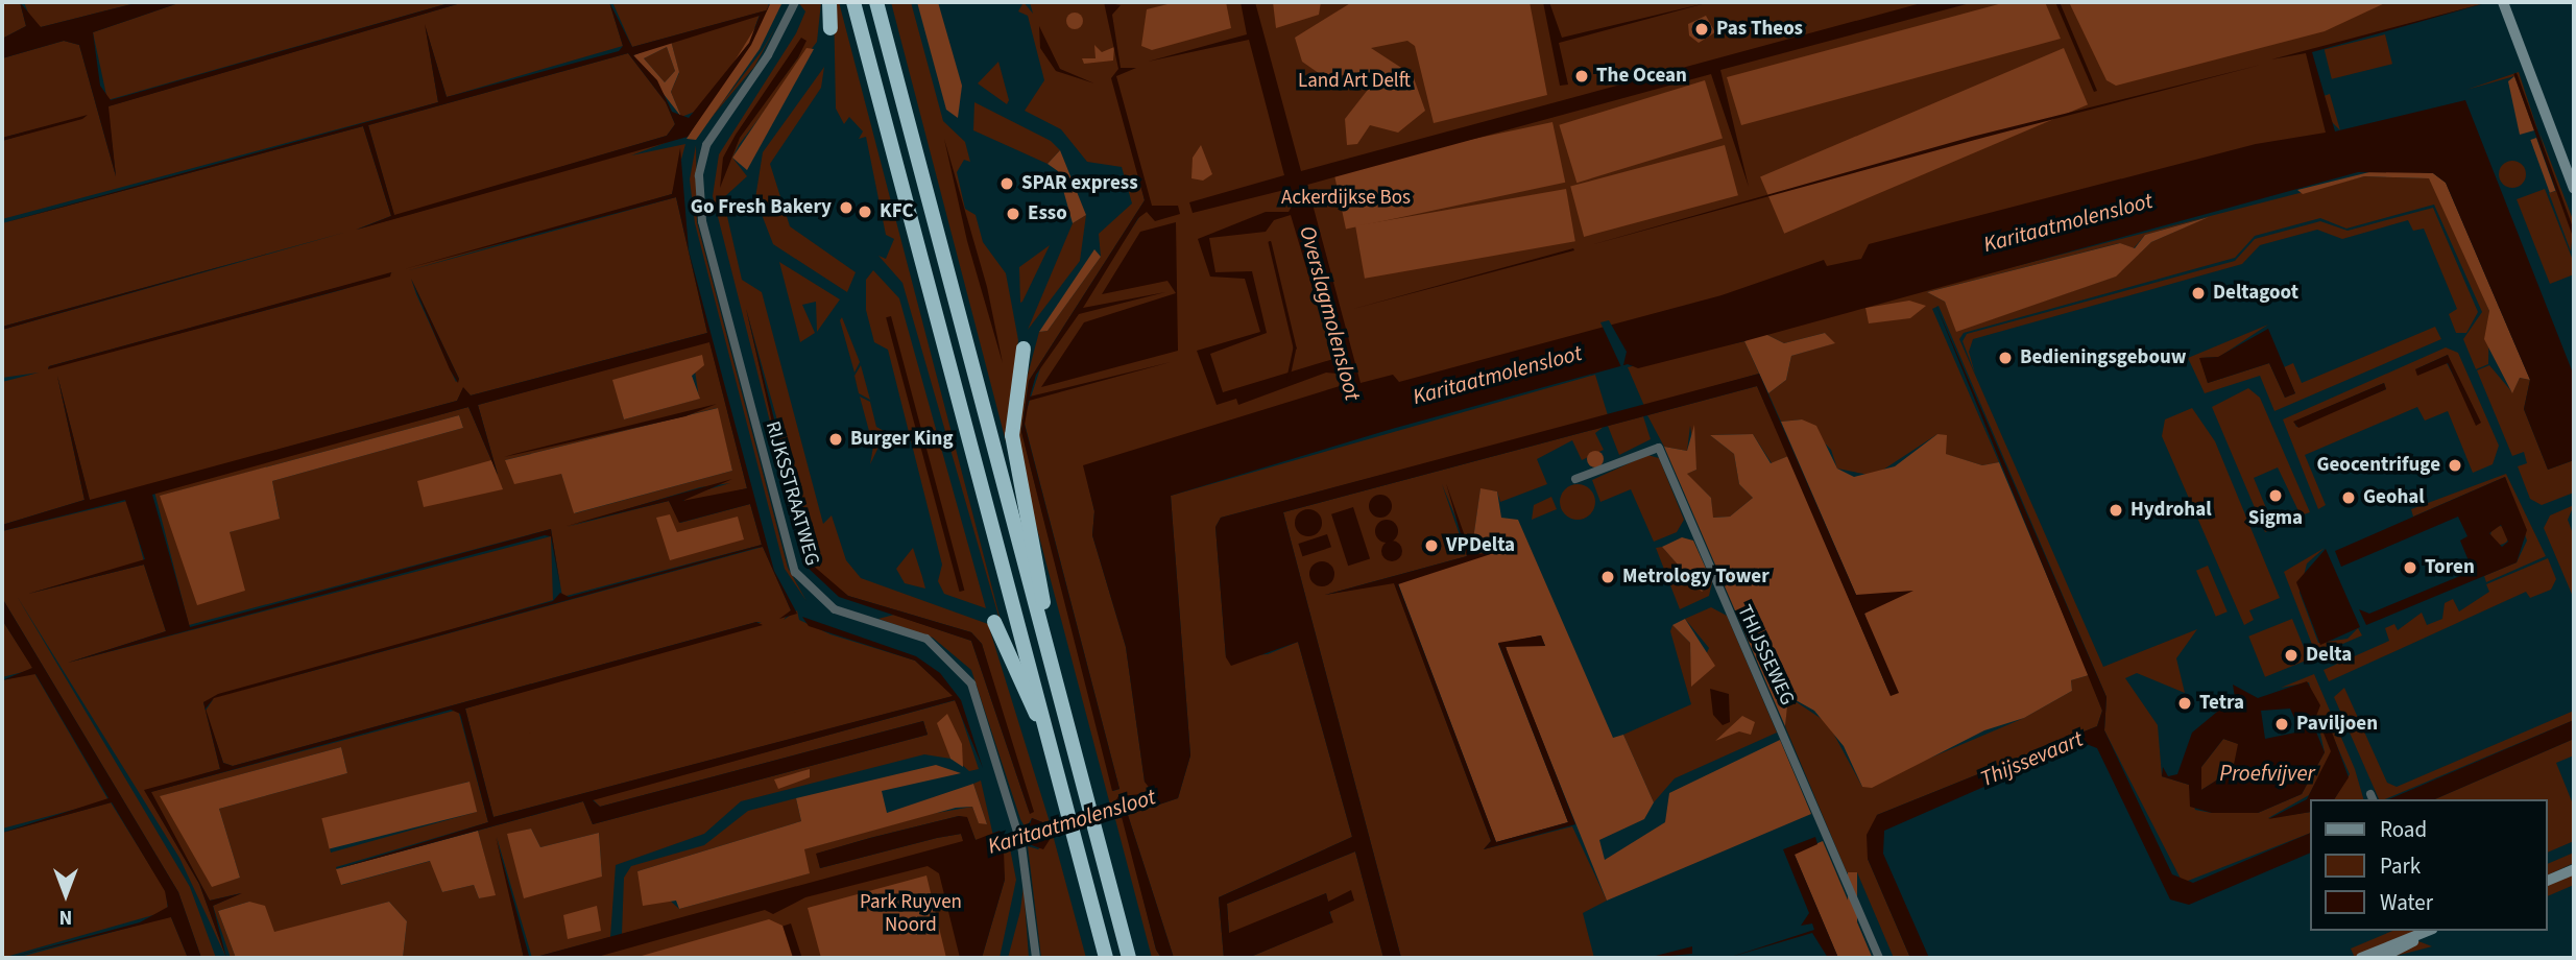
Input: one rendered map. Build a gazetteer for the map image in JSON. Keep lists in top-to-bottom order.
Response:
{
  "streets": {
    "street": ["RIJKSSTRAATWEG", "THIJSSEWEG"]
  },
  "water": [
    "Karitaatmolensloot",
    "Overslagmolensloot",
    "Thijssevaart",
    "Proefvijver"
  ],
  "parks": ["Land Art Delft", "Ackerdijkse Bos", "Park Ruyven Noord"],
  "places": [
    "Pas Theos",
    "The Ocean",
    "SPAR express",
    "Go Fresh Bakery",
    "KFC",
    "Esso",
    "Deltagoot",
    "Bedieningsgebouw",
    "Burger King",
    "Geocentrifuge",
    "Sigma",
    "Geohal",
    "Hydrohal",
    "VPDelta",
    "Toren",
    "Metrology Tower",
    "Delta",
    "Tetra",
    "Paviljoen"
  ],
  "legend": ["Road", "Park", "Water"],
  "north": "bottom"
}
